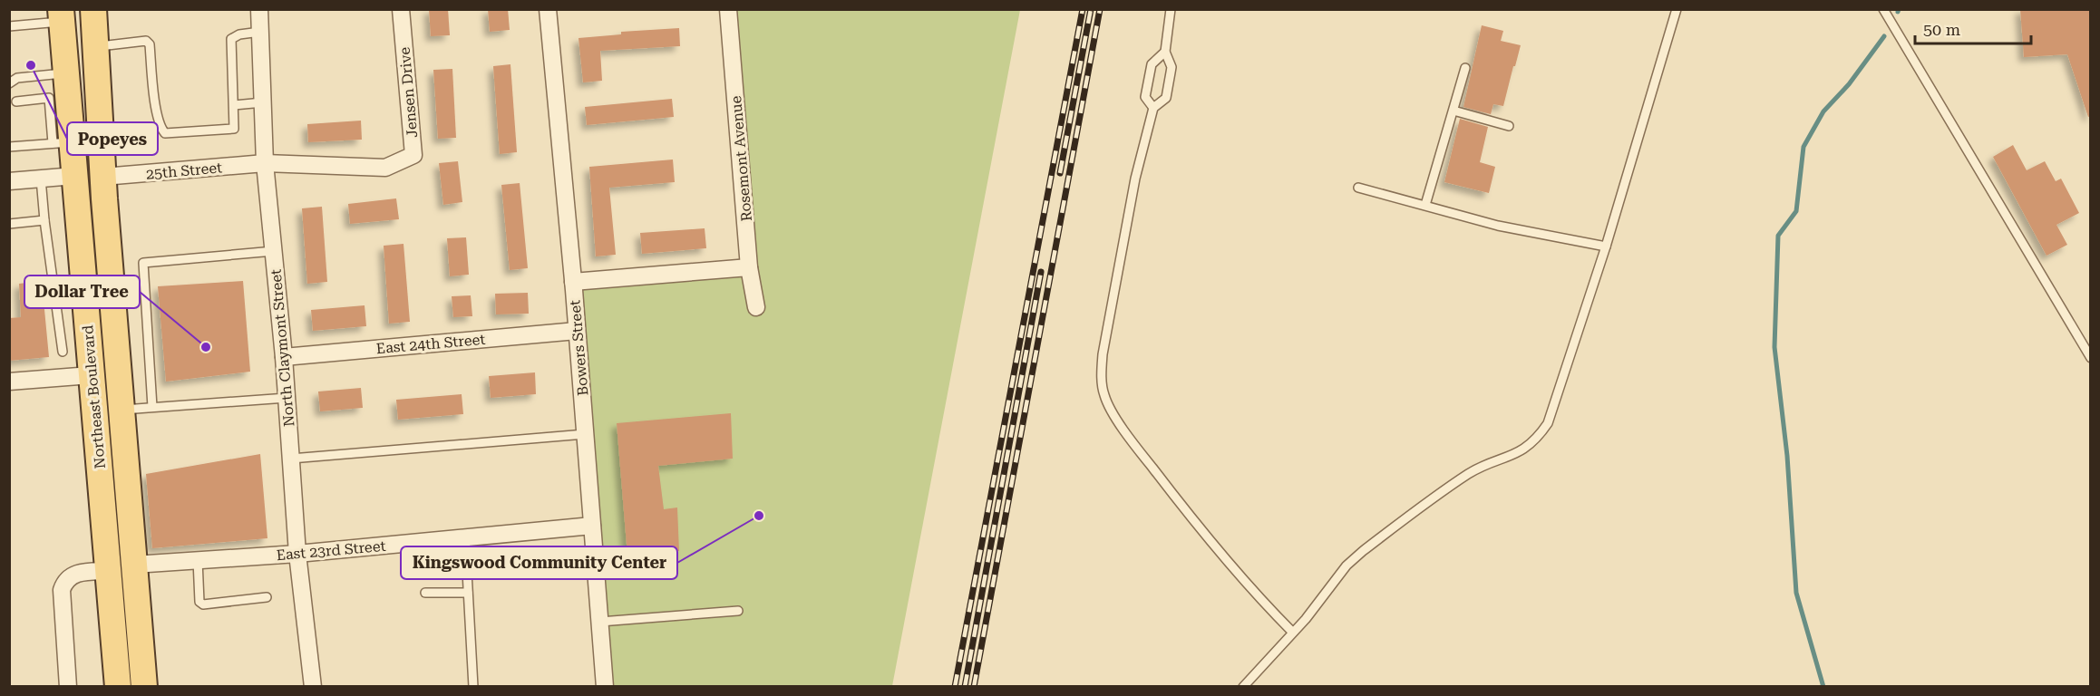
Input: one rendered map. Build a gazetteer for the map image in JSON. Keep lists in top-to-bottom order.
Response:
{
  "streets": {
    "main road": ["Northeast Boulevard"],
    "street": [
      "Jensen Drive",
      "Rosemont Avenue",
      "25th Street",
      "East 24th Street",
      "North Claymont Street",
      "Bowers Street",
      "East 23rd Street"
    ]
  },
  "crossings": [
    ["Jensen Drive", "25th Street"],
    ["Jensen Drive", "North Claymont Street"],
    ["25th Street", "North Claymont Street"],
    ["25th Street", "Northeast Boulevard"],
    ["East 24th Street", "North Claymont Street"],
    ["East 24th Street", "Bowers Street"],
    ["North Claymont Street", "East 23rd Street"],
    ["Bowers Street", "East 23rd Street"],
    ["Northeast Boulevard", "East 23rd Street"]
  ],
  "places": ["Popeyes", "Dollar Tree", "Kingswood Community Center"],
  "scale_bar": "50 m"
}
